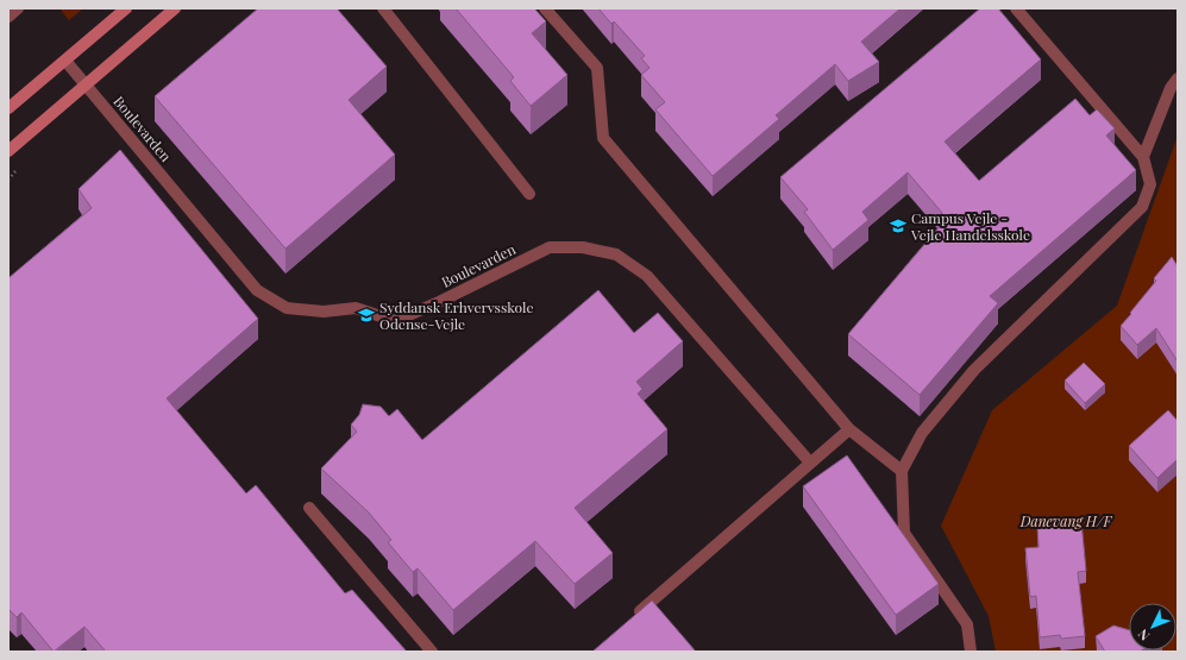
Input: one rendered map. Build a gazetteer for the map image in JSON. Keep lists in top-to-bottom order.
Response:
{
  "streets": {
    "street": ["Boulevarden"]
  },
  "parks": ["Danevang H/F"],
  "places": {
    "school or university": ["Campus Vejle - Vejle Handelsskole", "Syddansk Erhvervsskole Odense-Vejle"]
  },
  "north": "bottom left"
}
